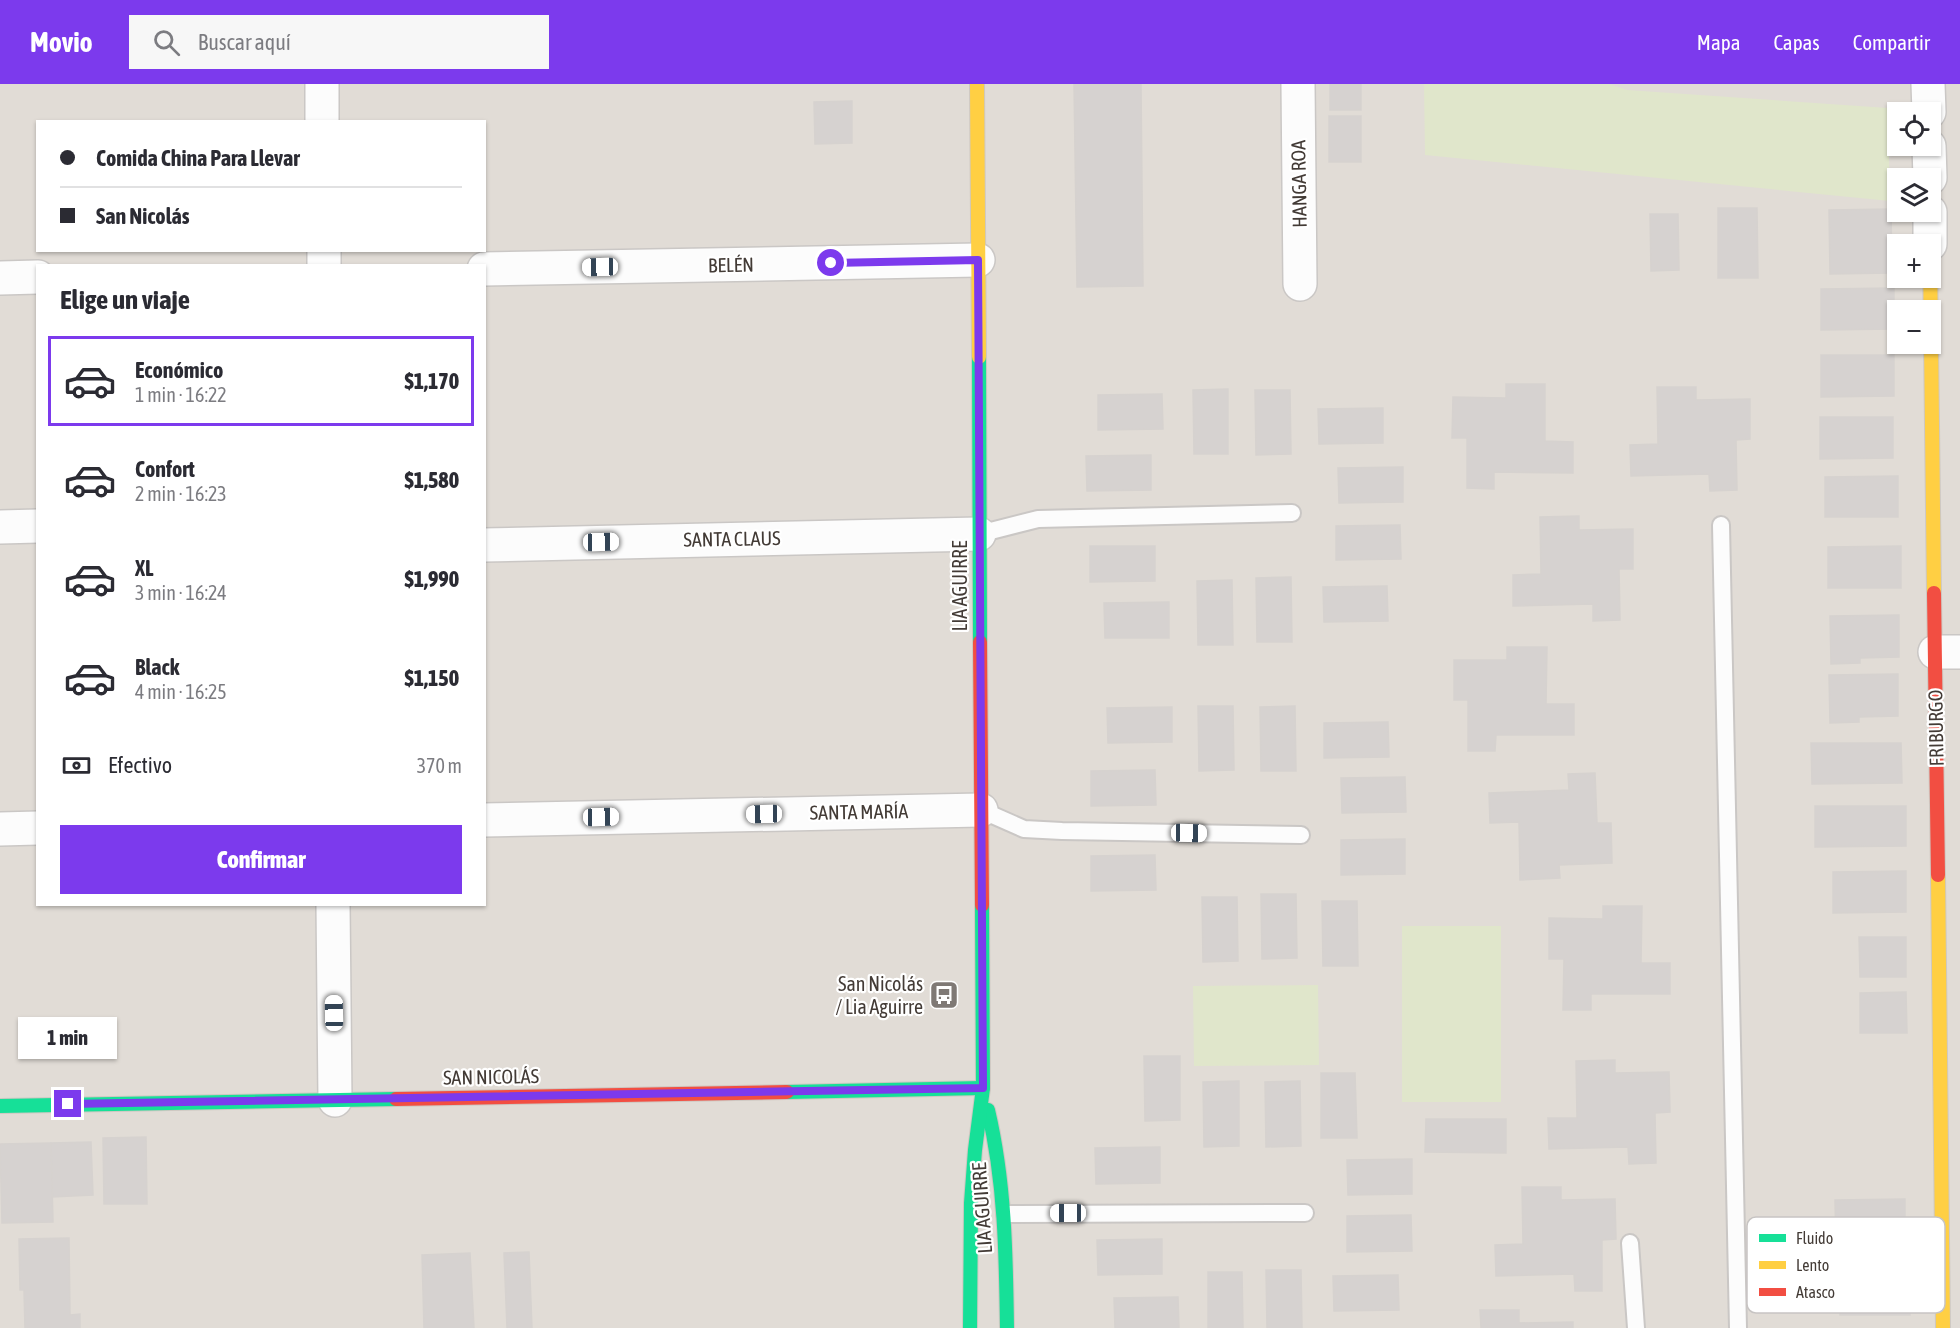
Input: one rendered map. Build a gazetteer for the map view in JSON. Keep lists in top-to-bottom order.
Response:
{
  "streets": {
    "street": [
      "HANGA ROA",
      "BELÉN",
      "SANTA CLAUS",
      "LIA AGUIRRE",
      "FRIBURGO",
      "SANTA MARÍA",
      "SAN NICOLÁS"
    ]
  },
  "crossings": [
    ["BELÉN", "LIA AGUIRRE"],
    ["SANTA CLAUS", "LIA AGUIRRE"],
    ["LIA AGUIRRE", "SANTA MARÍA"],
    ["LIA AGUIRRE", "SAN NICOLÁS"]
  ],
  "places": {
    "bus stop": ["San Nicolás / Lia Aguirre"]
  },
  "legend": ["Fluido", "Lento", "Atasco"],
  "page": {
    "header": "Movio",
    "search": "Buscar aquí",
    "nav": ["Mapa", "Capas", "Compartir"],
    "map_buttons": ["+", "−"],
    "banner": ["Comida China Para Llevar", "San Nicolás"],
    "heading": "Elige un viaje",
    "list": [
      {
        "name": "Económico",
        "note": "1 min · 16:22",
        "value": "$1,170"
      },
      {
        "name": "Confort",
        "note": "2 min · 16:23",
        "value": "$1,580"
      },
      {
        "name": "XL",
        "note": "3 min · 16:24",
        "value": "$1,990"
      },
      {
        "name": "Black",
        "note": "4 min · 16:25",
        "value": "$1,150"
      }
    ],
    "pay": ["Efectivo", "370 m"],
    "buttons": "Confirmar",
    "bubble": "1 min"
  }
}
